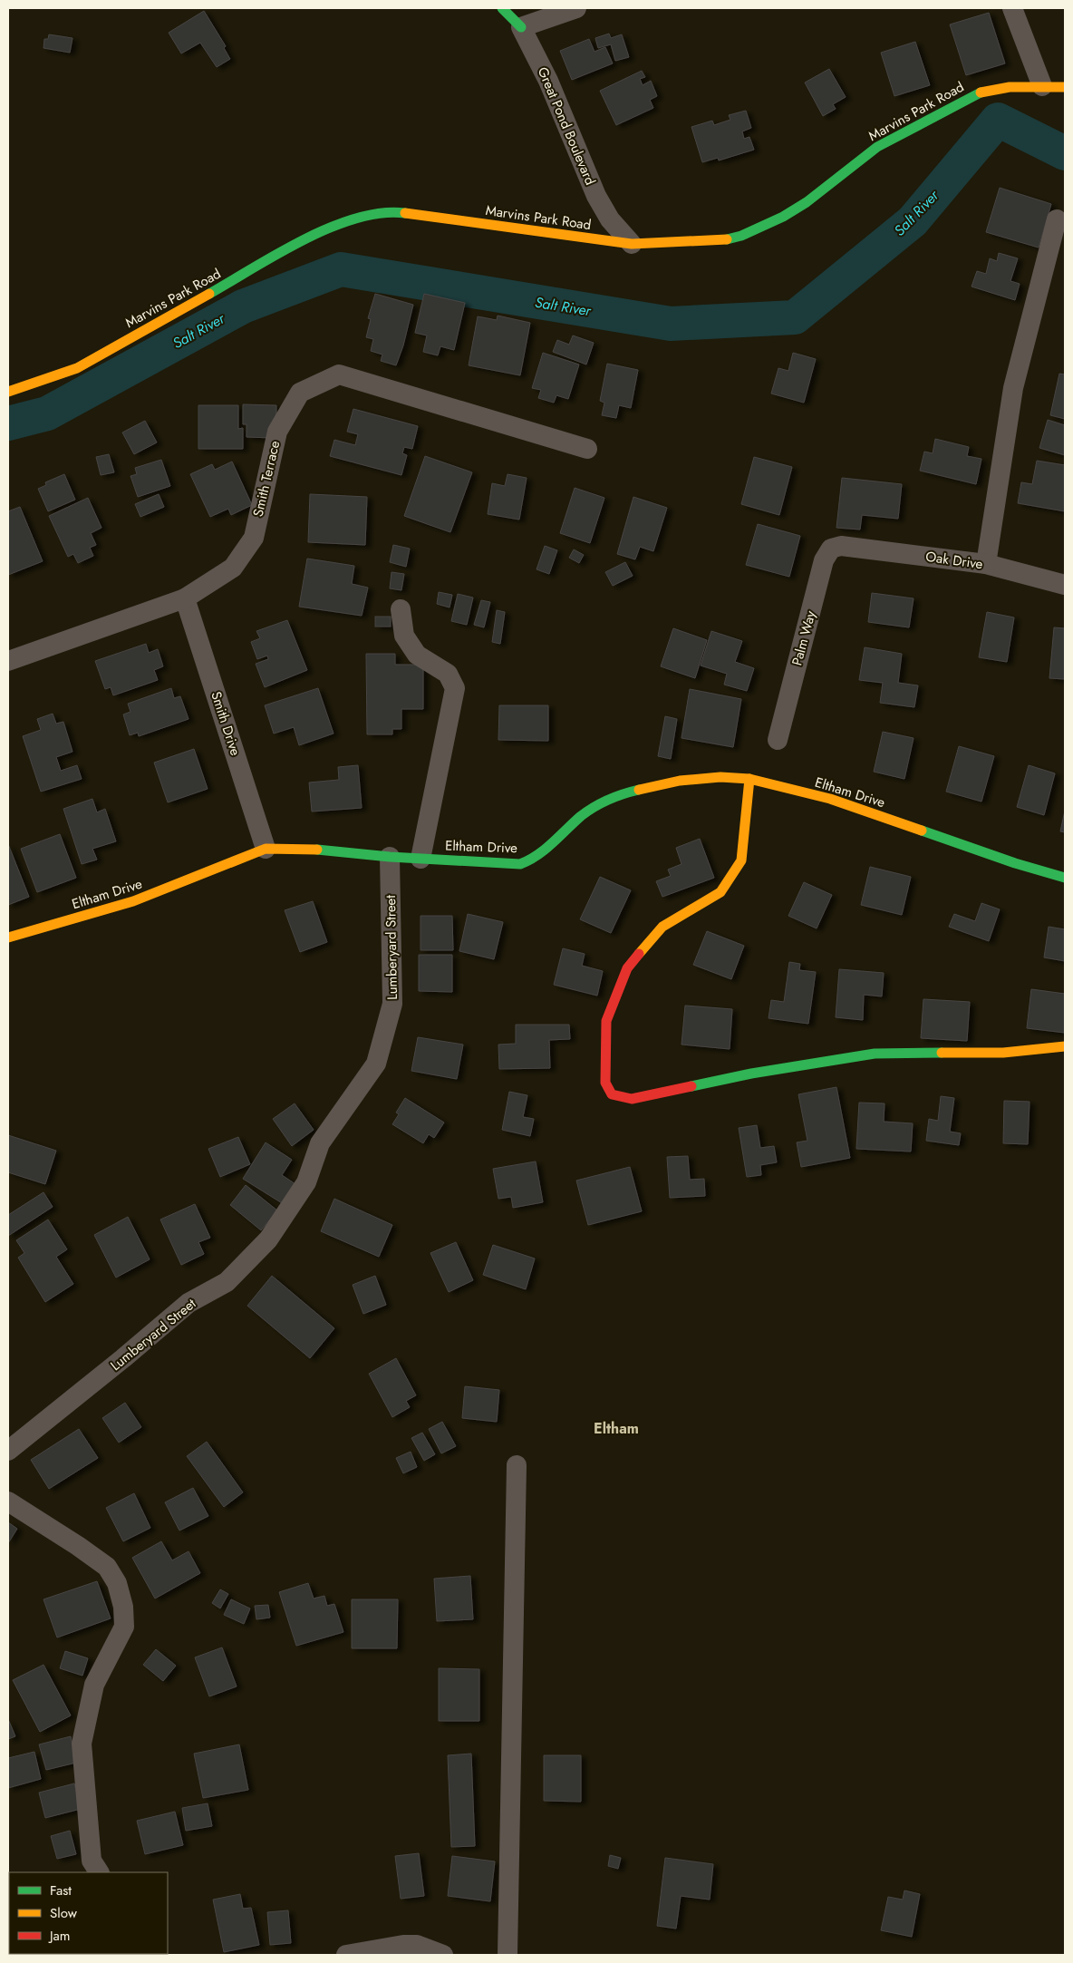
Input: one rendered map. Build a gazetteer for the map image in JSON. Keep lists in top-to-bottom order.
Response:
{
  "streets": {
    "street": [
      "Marvins Park Road",
      "Great Pond Boulevard",
      "Smith Terrace",
      "Oak Drive",
      "Palm Way",
      "Smith Drive",
      "Eltham Drive",
      "Lumberyard Street"
    ]
  },
  "crossings": [
    ["Marvins Park Road", "Great Pond Boulevard"],
    ["Smith Terrace", "Smith Drive"],
    ["Oak Drive", "Palm Way"],
    ["Smith Drive", "Eltham Drive"],
    ["Eltham Drive", "Lumberyard Street"]
  ],
  "districts": ["Eltham"],
  "water": ["Salt River"],
  "legend": ["Fast", "Slow", "Jam"]
}
